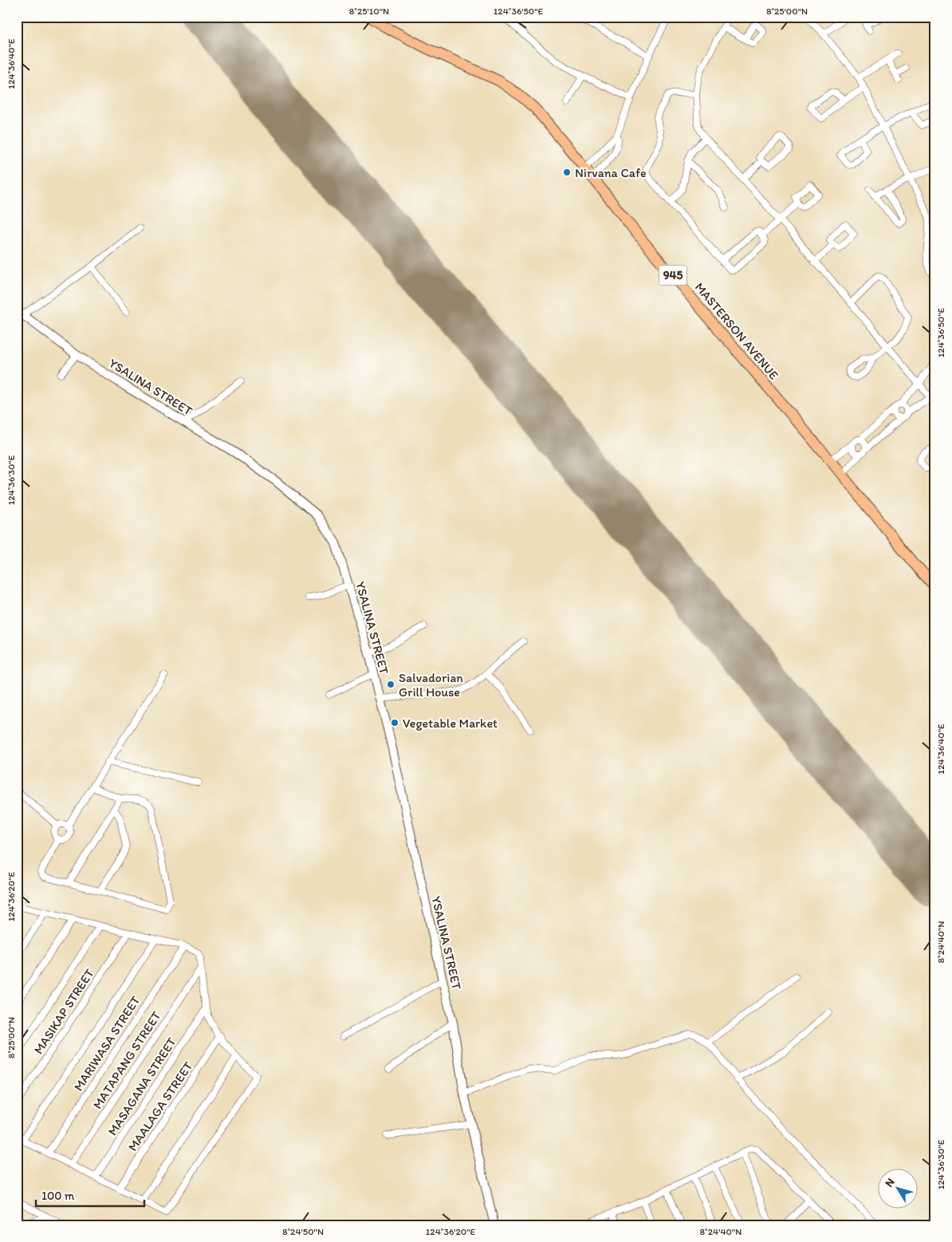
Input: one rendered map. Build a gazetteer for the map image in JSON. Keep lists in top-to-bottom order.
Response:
{
  "streets": {
    "main road": ["945", "MASTERSON AVENUE"],
    "street": [
      "YSALINA STREET",
      "MASIKAP STREET",
      "MARIWASA STREET",
      "MATAPANG STREET",
      "MASAGANA STREET",
      "MAALAGA STREET"
    ]
  },
  "places": ["Nirvana Cafe", "Salvadorian Grill House", "Vegetable Market"],
  "scale_bar": "100 m",
  "north": "top left",
  "coordinates": [
    "8°25'10\"N",
    "124°36'50\"E",
    "8°25'00\"N",
    "124°36'40\"E",
    "124°36'30\"E",
    "124°36'20\"E",
    "8°24'40\"N",
    "8°24'50\"N"
  ]
}
